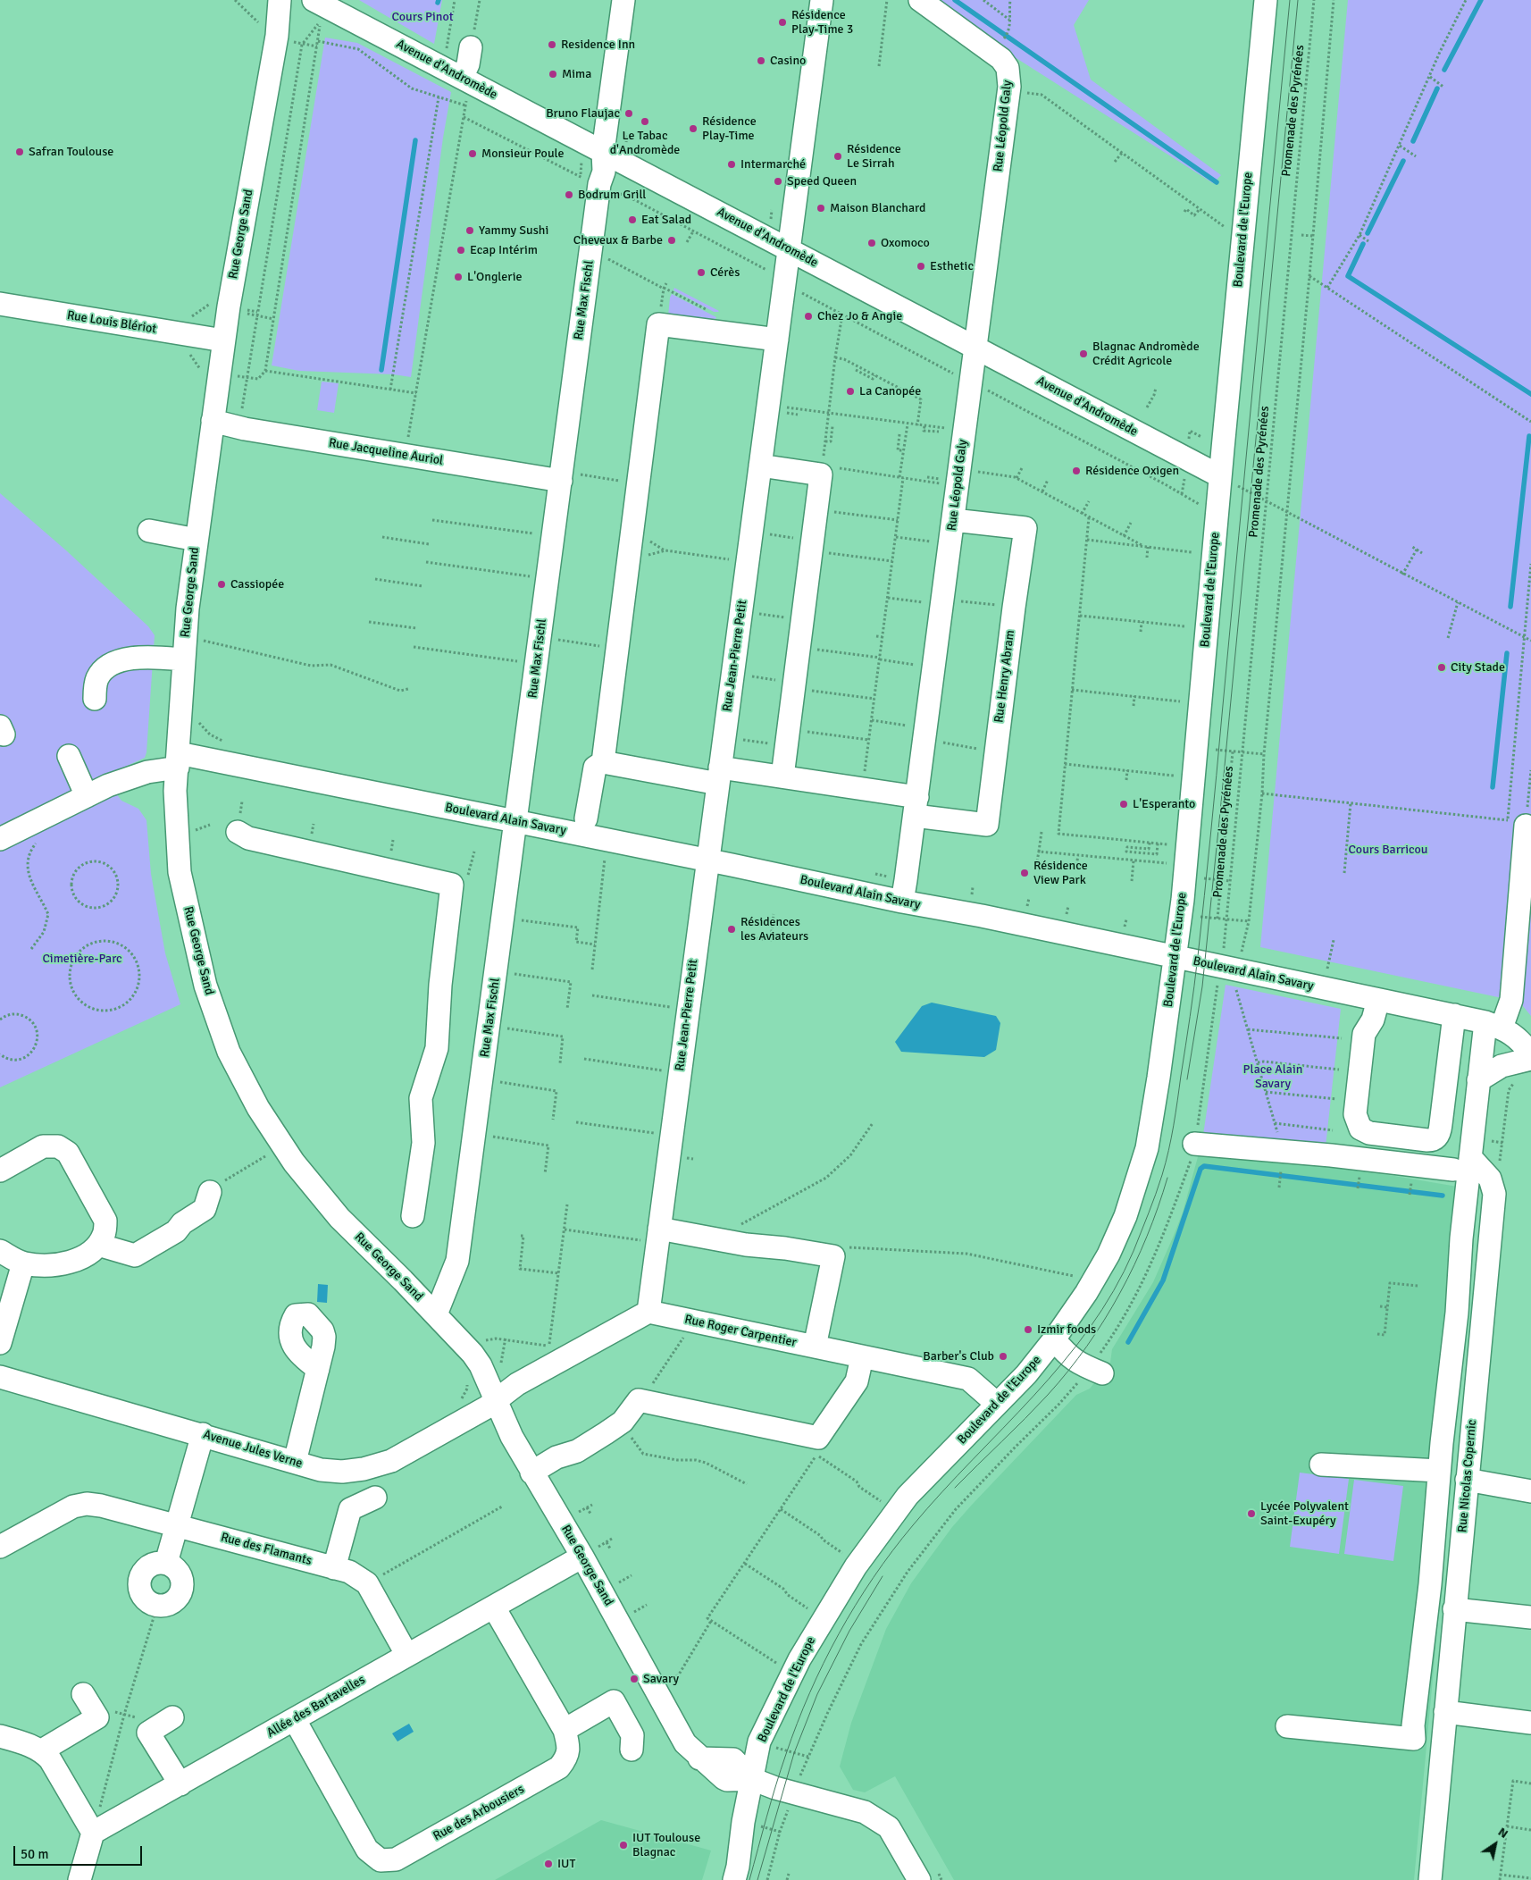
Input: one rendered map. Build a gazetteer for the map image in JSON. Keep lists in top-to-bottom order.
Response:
{
  "streets": {
    "street": [
      "Avenue d'Andromède",
      "Rue Léopold Galy",
      "Boulevard de l'Europe",
      "Rue George Sand",
      "Rue Max Fischl",
      "Rue Louis Blériot",
      "Rue Jacqueline Auriol",
      "Rue Jean-Pierre Petit",
      "Rue Henry Abram",
      "Boulevard Alain Savary",
      "Rue Roger Carpentier",
      "Avenue Jules Verne",
      "Rue Nicolas Copernic",
      "Rue des Flamants",
      "Allée des Bartavelles",
      "Rue des Arbousiers"
    ],
    "path": ["Promenade des Pyrénées"]
  },
  "crossings": [
    ["Avenue d'Andromède", "Rue Léopold Galy"],
    ["Avenue d'Andromède", "Boulevard de l'Europe"],
    ["Avenue d'Andromède", "Rue Max Fischl"],
    ["Avenue d'Andromède", "Rue Jean-Pierre Petit"],
    ["Rue Léopold Galy", "Rue Henry Abram"],
    ["Rue Léopold Galy", "Boulevard Alain Savary"],
    ["Boulevard de l'Europe", "Rue George Sand"],
    ["Boulevard de l'Europe", "Boulevard Alain Savary"],
    ["Boulevard de l'Europe", "Rue Roger Carpentier"],
    ["Rue George Sand", "Rue Max Fischl"],
    ["Rue George Sand", "Rue Louis Blériot"],
    ["Rue George Sand", "Rue Jacqueline Auriol"],
    ["Rue George Sand", "Boulevard Alain Savary"],
    ["Rue George Sand", "Avenue Jules Verne"],
    ["Rue George Sand", "Allée des Bartavelles"],
    ["Rue Max Fischl", "Rue Jacqueline Auriol"],
    ["Rue Max Fischl", "Boulevard Alain Savary"],
    ["Rue Jean-Pierre Petit", "Boulevard Alain Savary"],
    ["Rue Jean-Pierre Petit", "Rue Roger Carpentier"],
    ["Rue des Flamants", "Allée des Bartavelles"],
    ["Allée des Bartavelles", "Rue des Arbousiers"]
  ],
  "parks": [
    "Cours Pinot",
    "Cours Barricou",
    "Cimetière-Parc",
    "Place Alain Savary"
  ],
  "places": [
    "Résidence Play-Time 3",
    "Residence Inn",
    "Casino",
    "Mima",
    "Bruno Flaujac",
    "Le Tabac d'Andromède",
    "Résidence Play-Time",
    "Safran Toulouse",
    "Monsieur Poule",
    "Résidence Le Sirrah",
    "Intermarché",
    "Speed Queen",
    "Bodrum Grill",
    "Maison Blanchard",
    "Eat Salad",
    "Yammy Sushi",
    "Cheveux & Barbe",
    "Oxomoco",
    "Ecap Intérim",
    "Esthetic",
    "Cérès",
    "L'Onglerie",
    "Chez Jo & Angie",
    "Blagnac Andromède Crédit Agricole",
    "La Canopée",
    "Résidence Oxigen",
    "Cassiopée",
    "City Stade",
    "L'Esperanto",
    "Résidence View Park",
    "Résidences les Aviateurs",
    "Izmir foods",
    "Barber's Club",
    "Lycée Polyvalent Saint-Exupéry",
    "Savary",
    "IUT Toulouse Blagnac",
    "IUT"
  ],
  "scale_bar": "50 m",
  "north": "top right"
}
